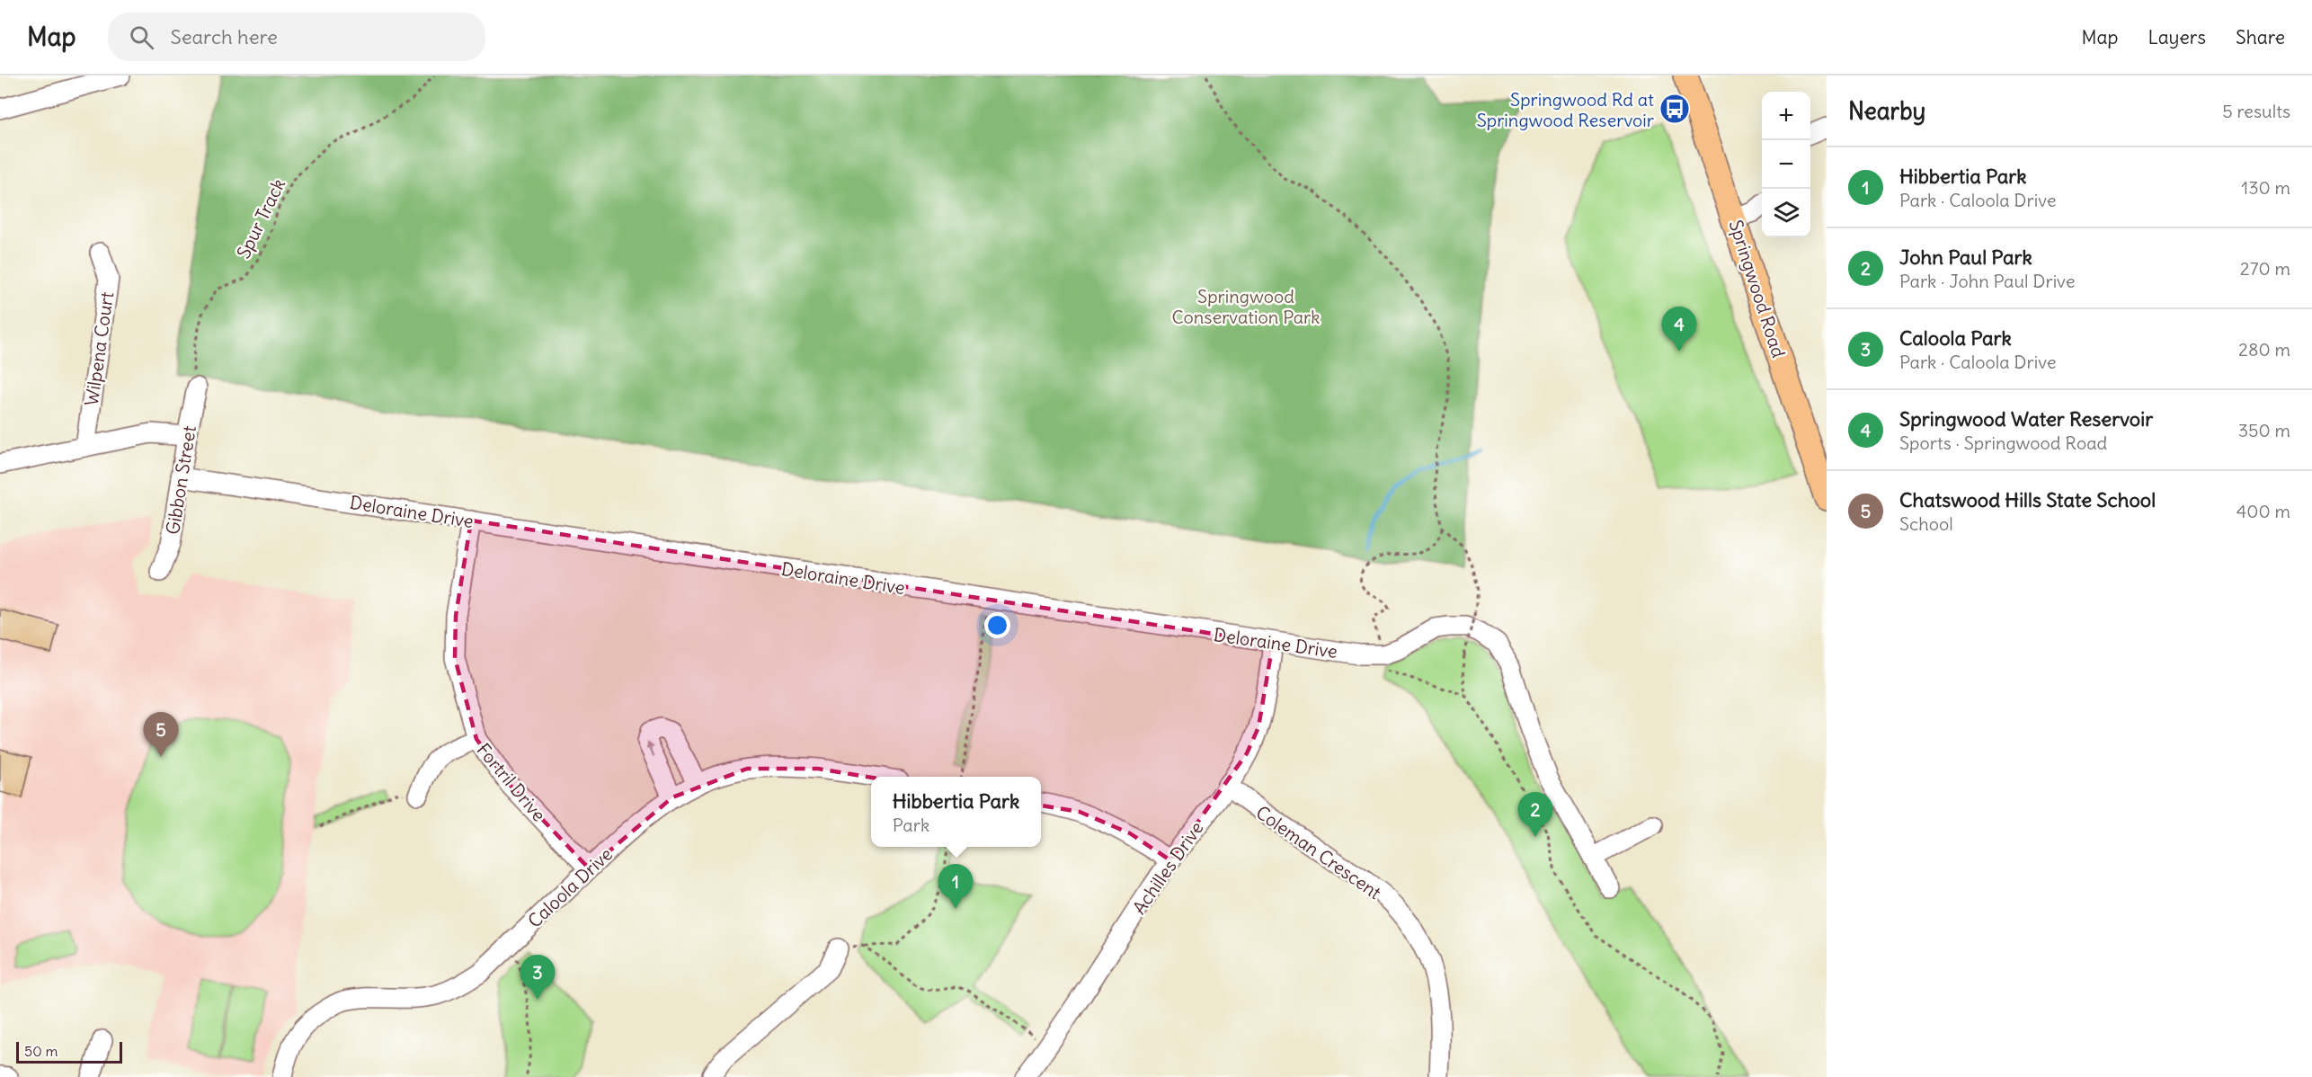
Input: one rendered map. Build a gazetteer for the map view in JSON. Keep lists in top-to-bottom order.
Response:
{
  "streets": {
    "main road": ["Springwood Road"],
    "street": [
      "Wilpena Court",
      "Gibbon Street",
      "Deloraine Drive",
      "Fortril Drive",
      "Coleman Crescent",
      "Achilles Drive",
      "Caloola Drive"
    ],
    "path": ["Spur Track"]
  },
  "crossings": [
    ["Spur Track", "Gibbon Street"],
    ["Gibbon Street", "Deloraine Drive"],
    ["Deloraine Drive", "Fortril Drive"],
    ["Deloraine Drive", "Achilles Drive"],
    ["Fortril Drive", "Caloola Drive"],
    ["Coleman Crescent", "Achilles Drive"]
  ],
  "parks": ["Springwood Conservation Park"],
  "places": {
    "bus stop": ["Springwood Rd at Springwood Reservoir"]
  },
  "scale_bar": "50 m",
  "page": {
    "header": "Map",
    "search": "Search here",
    "nav": ["Map", "Layers", "Share"],
    "heading": ["Nearby", "5 results"],
    "map_buttons": ["+", "−"],
    "list": [
      {
        "mark": "1",
        "name": "Hibbertia Park",
        "note": "Park · Caloola Drive",
        "value": "130 m"
      },
      {
        "mark": "2",
        "name": "John Paul Park",
        "note": "Park · John Paul Drive",
        "value": "270 m"
      },
      {
        "mark": "3",
        "name": "Caloola Park",
        "note": "Park · Caloola Drive",
        "value": "280 m"
      },
      {
        "mark": "4",
        "name": "Springwood Water Reservoir",
        "note": "Sports · Springwood Road",
        "value": "350 m"
      },
      {
        "mark": "5",
        "name": "Chatswood Hills State School",
        "note": "School",
        "value": "400 m"
      }
    ],
    "pins": [
      "4",
      "5",
      "2",
      "1",
      "3"
    ],
    "popup": ["Hibbertia Park", "Park"],
    "scale": "50 m"
  }
}
